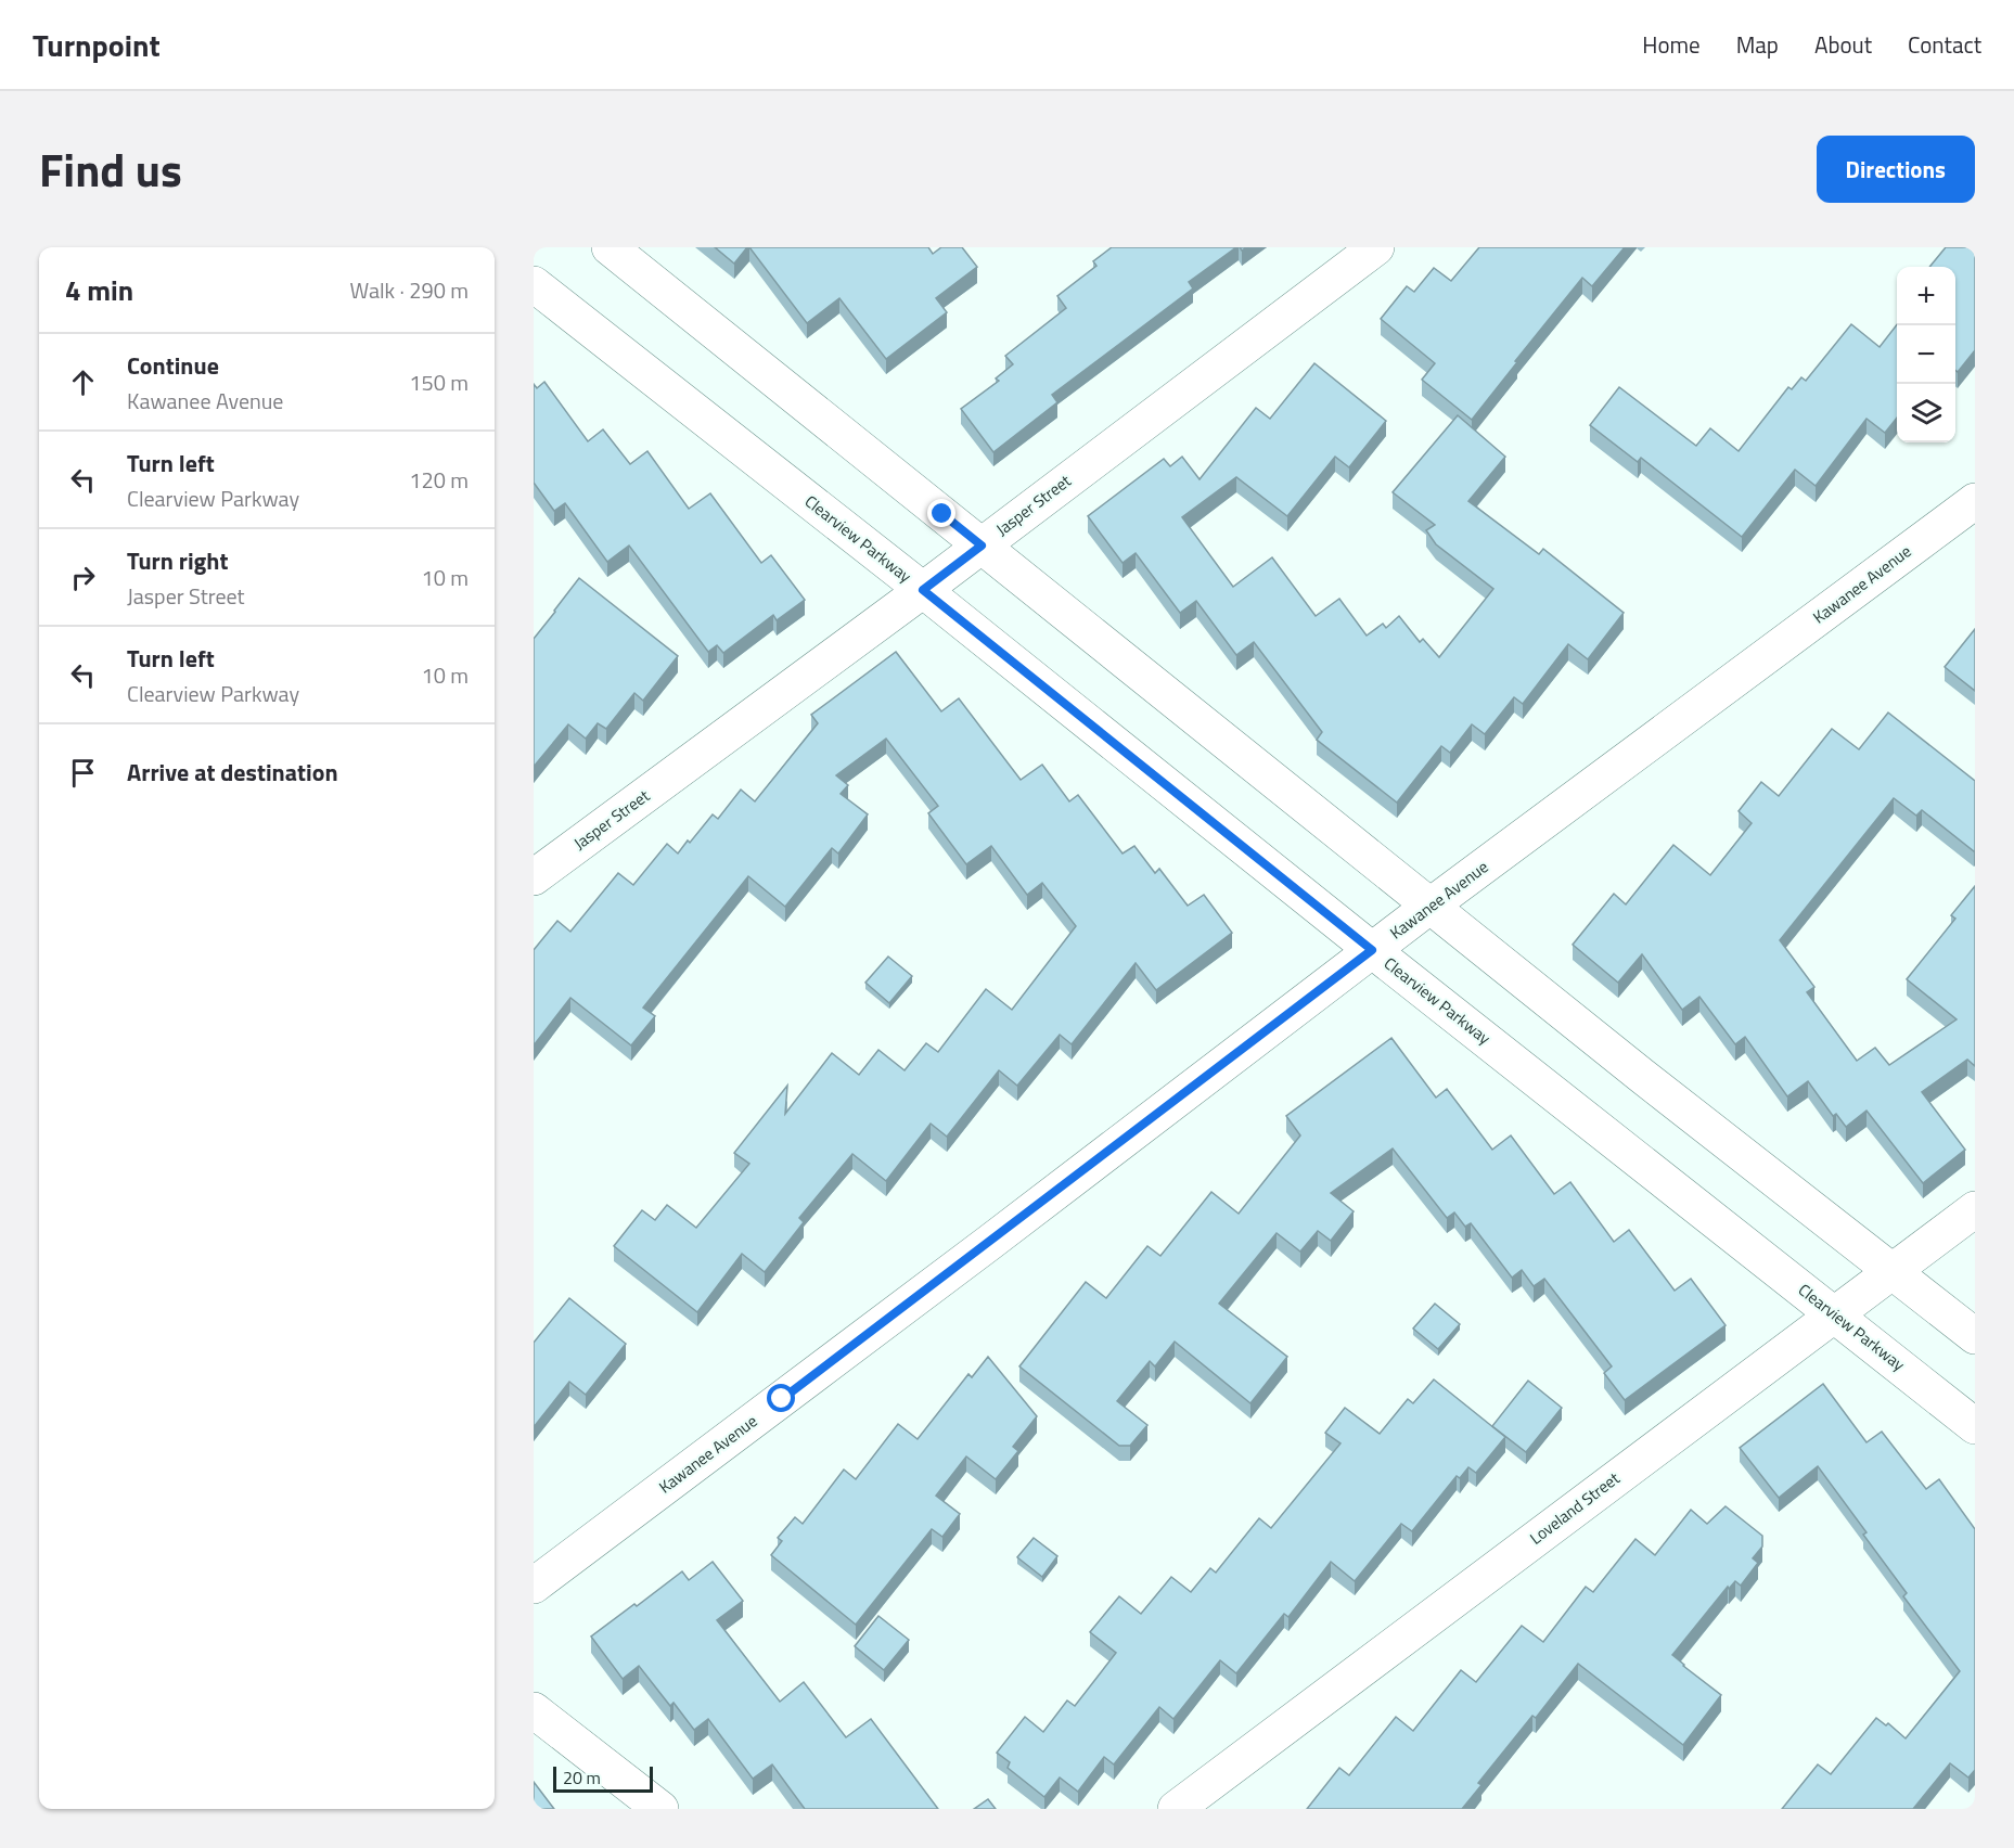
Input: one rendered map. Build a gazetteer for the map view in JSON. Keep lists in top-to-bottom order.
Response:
{
  "streets": {
    "street": [
      "Jasper Street",
      "Clearview Parkway",
      "Kawanee Avenue",
      "Loveland Street"
    ]
  },
  "crossings": [
    ["Jasper Street", "Clearview Parkway"],
    ["Clearview Parkway", "Kawanee Avenue"],
    ["Clearview Parkway", "Loveland Street"]
  ],
  "scale_bar": "20 m",
  "page": {
    "header": "Turnpoint",
    "nav": [
      "Home",
      "Map",
      "About",
      "Contact"
    ],
    "title": "Find us",
    "buttons": "Directions",
    "heading": ["4 min", "Walk · 290 m"],
    "map_buttons": ["+", "−"],
    "list": [
      ["Continue", "Kawanee Avenue", "150 m"],
      ["Turn left", "Clearview Parkway", "120 m"],
      ["Turn right", "Jasper Street", "10 m"],
      ["Turn left", "Clearview Parkway", "10 m"],
      "Arrive at destination"
    ],
    "scale": "20 m"
  }
}
